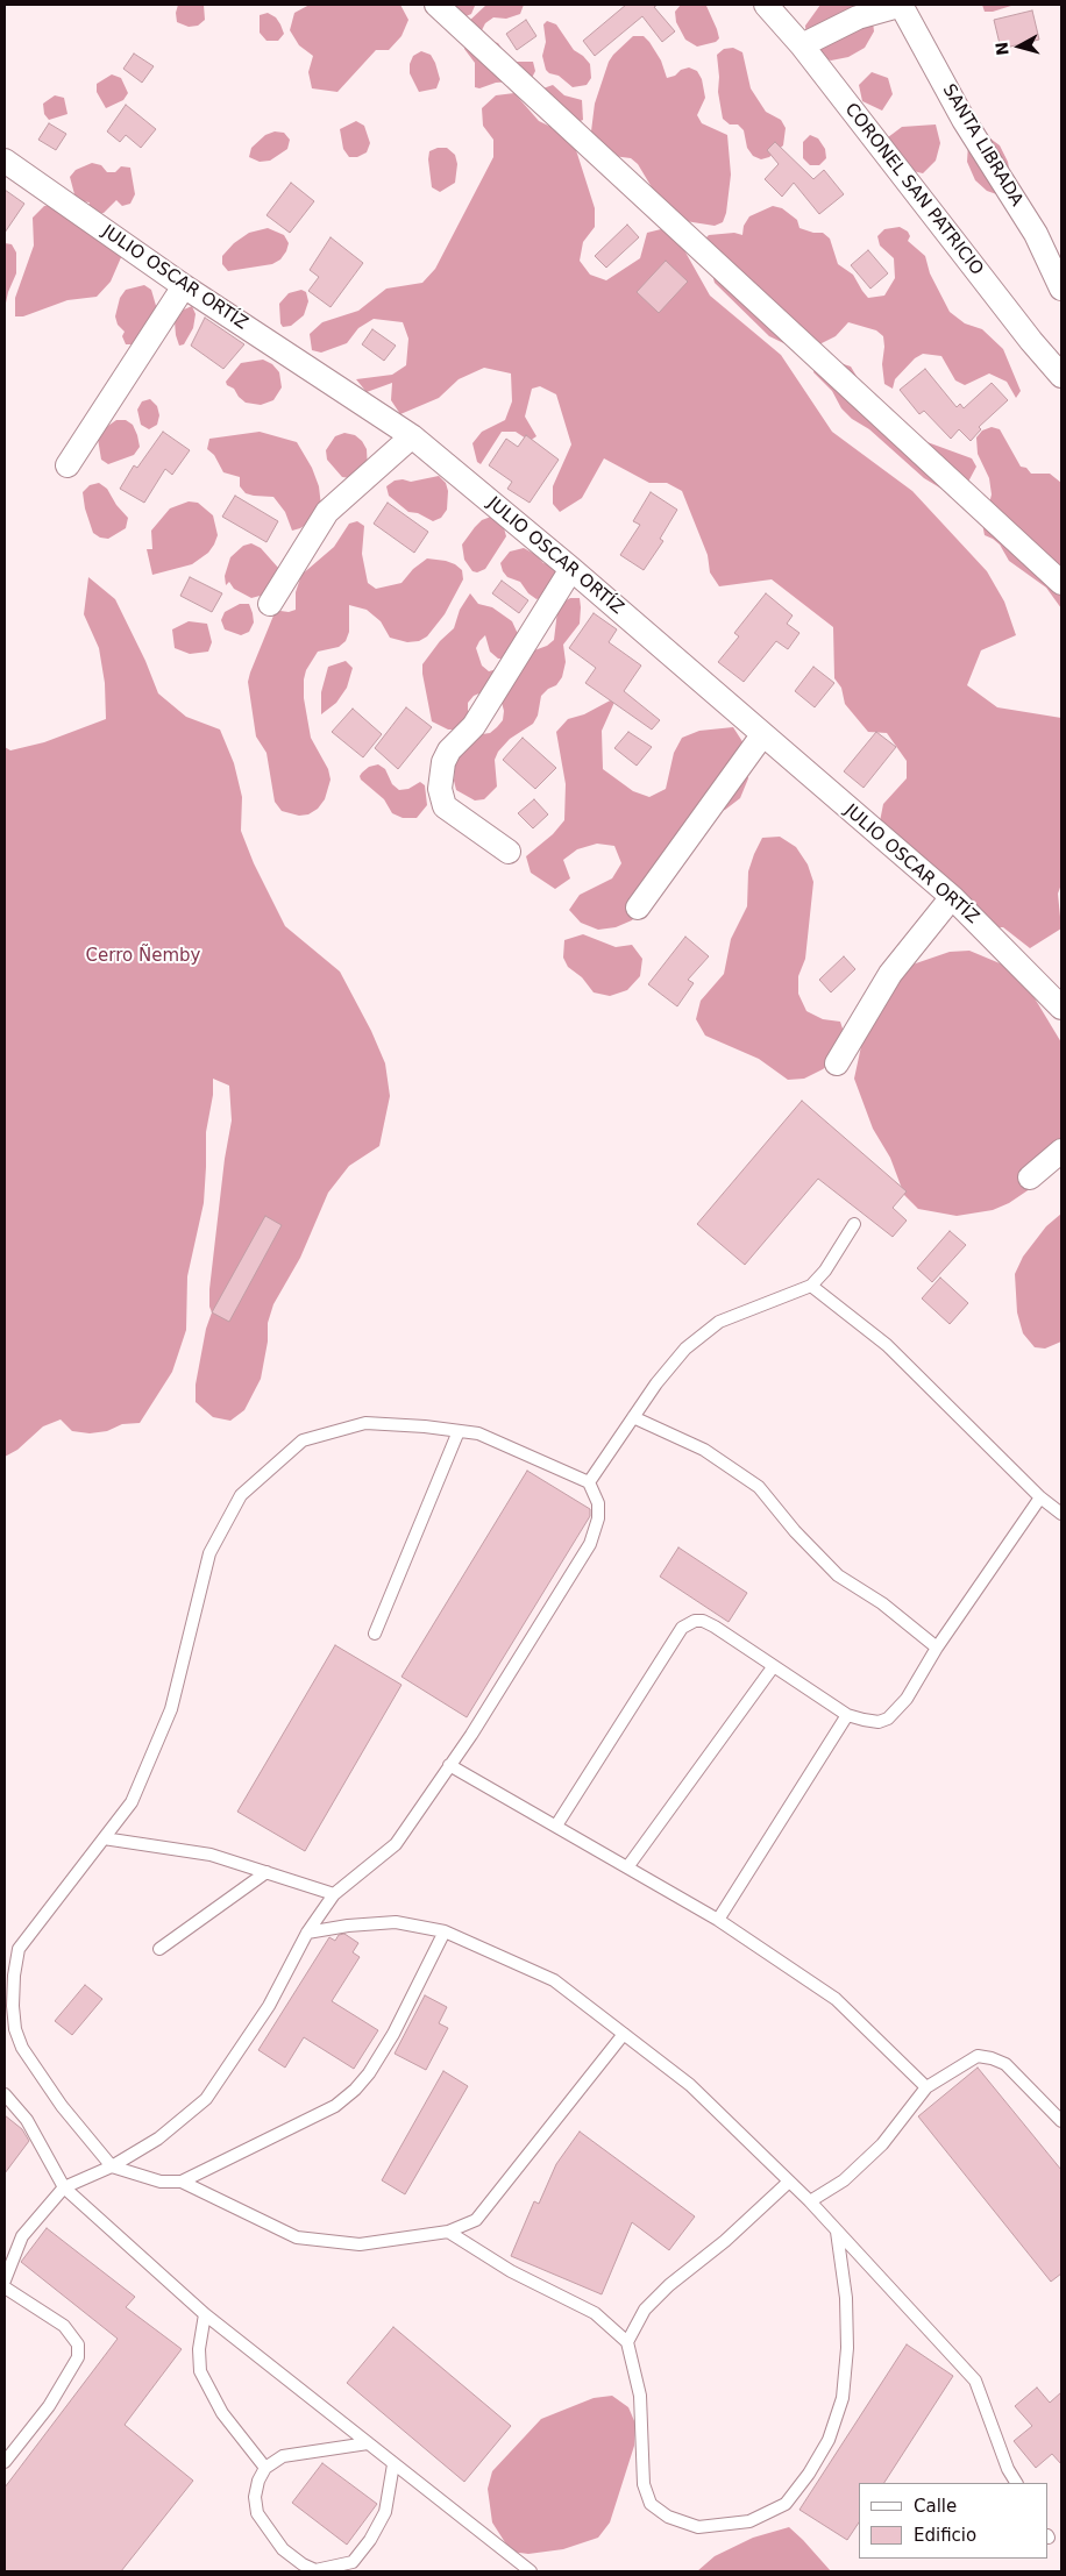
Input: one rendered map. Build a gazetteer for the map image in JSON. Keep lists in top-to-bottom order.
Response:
{
  "streets": {
    "street": ["SANTA LIBRADA", "CORONEL SAN PATRICIO", "JULIO OSCAR ORTÍZ"]
  },
  "parks": ["Cerro Ñemby"],
  "legend": ["Calle", "Edificio"],
  "north": "left"
}
